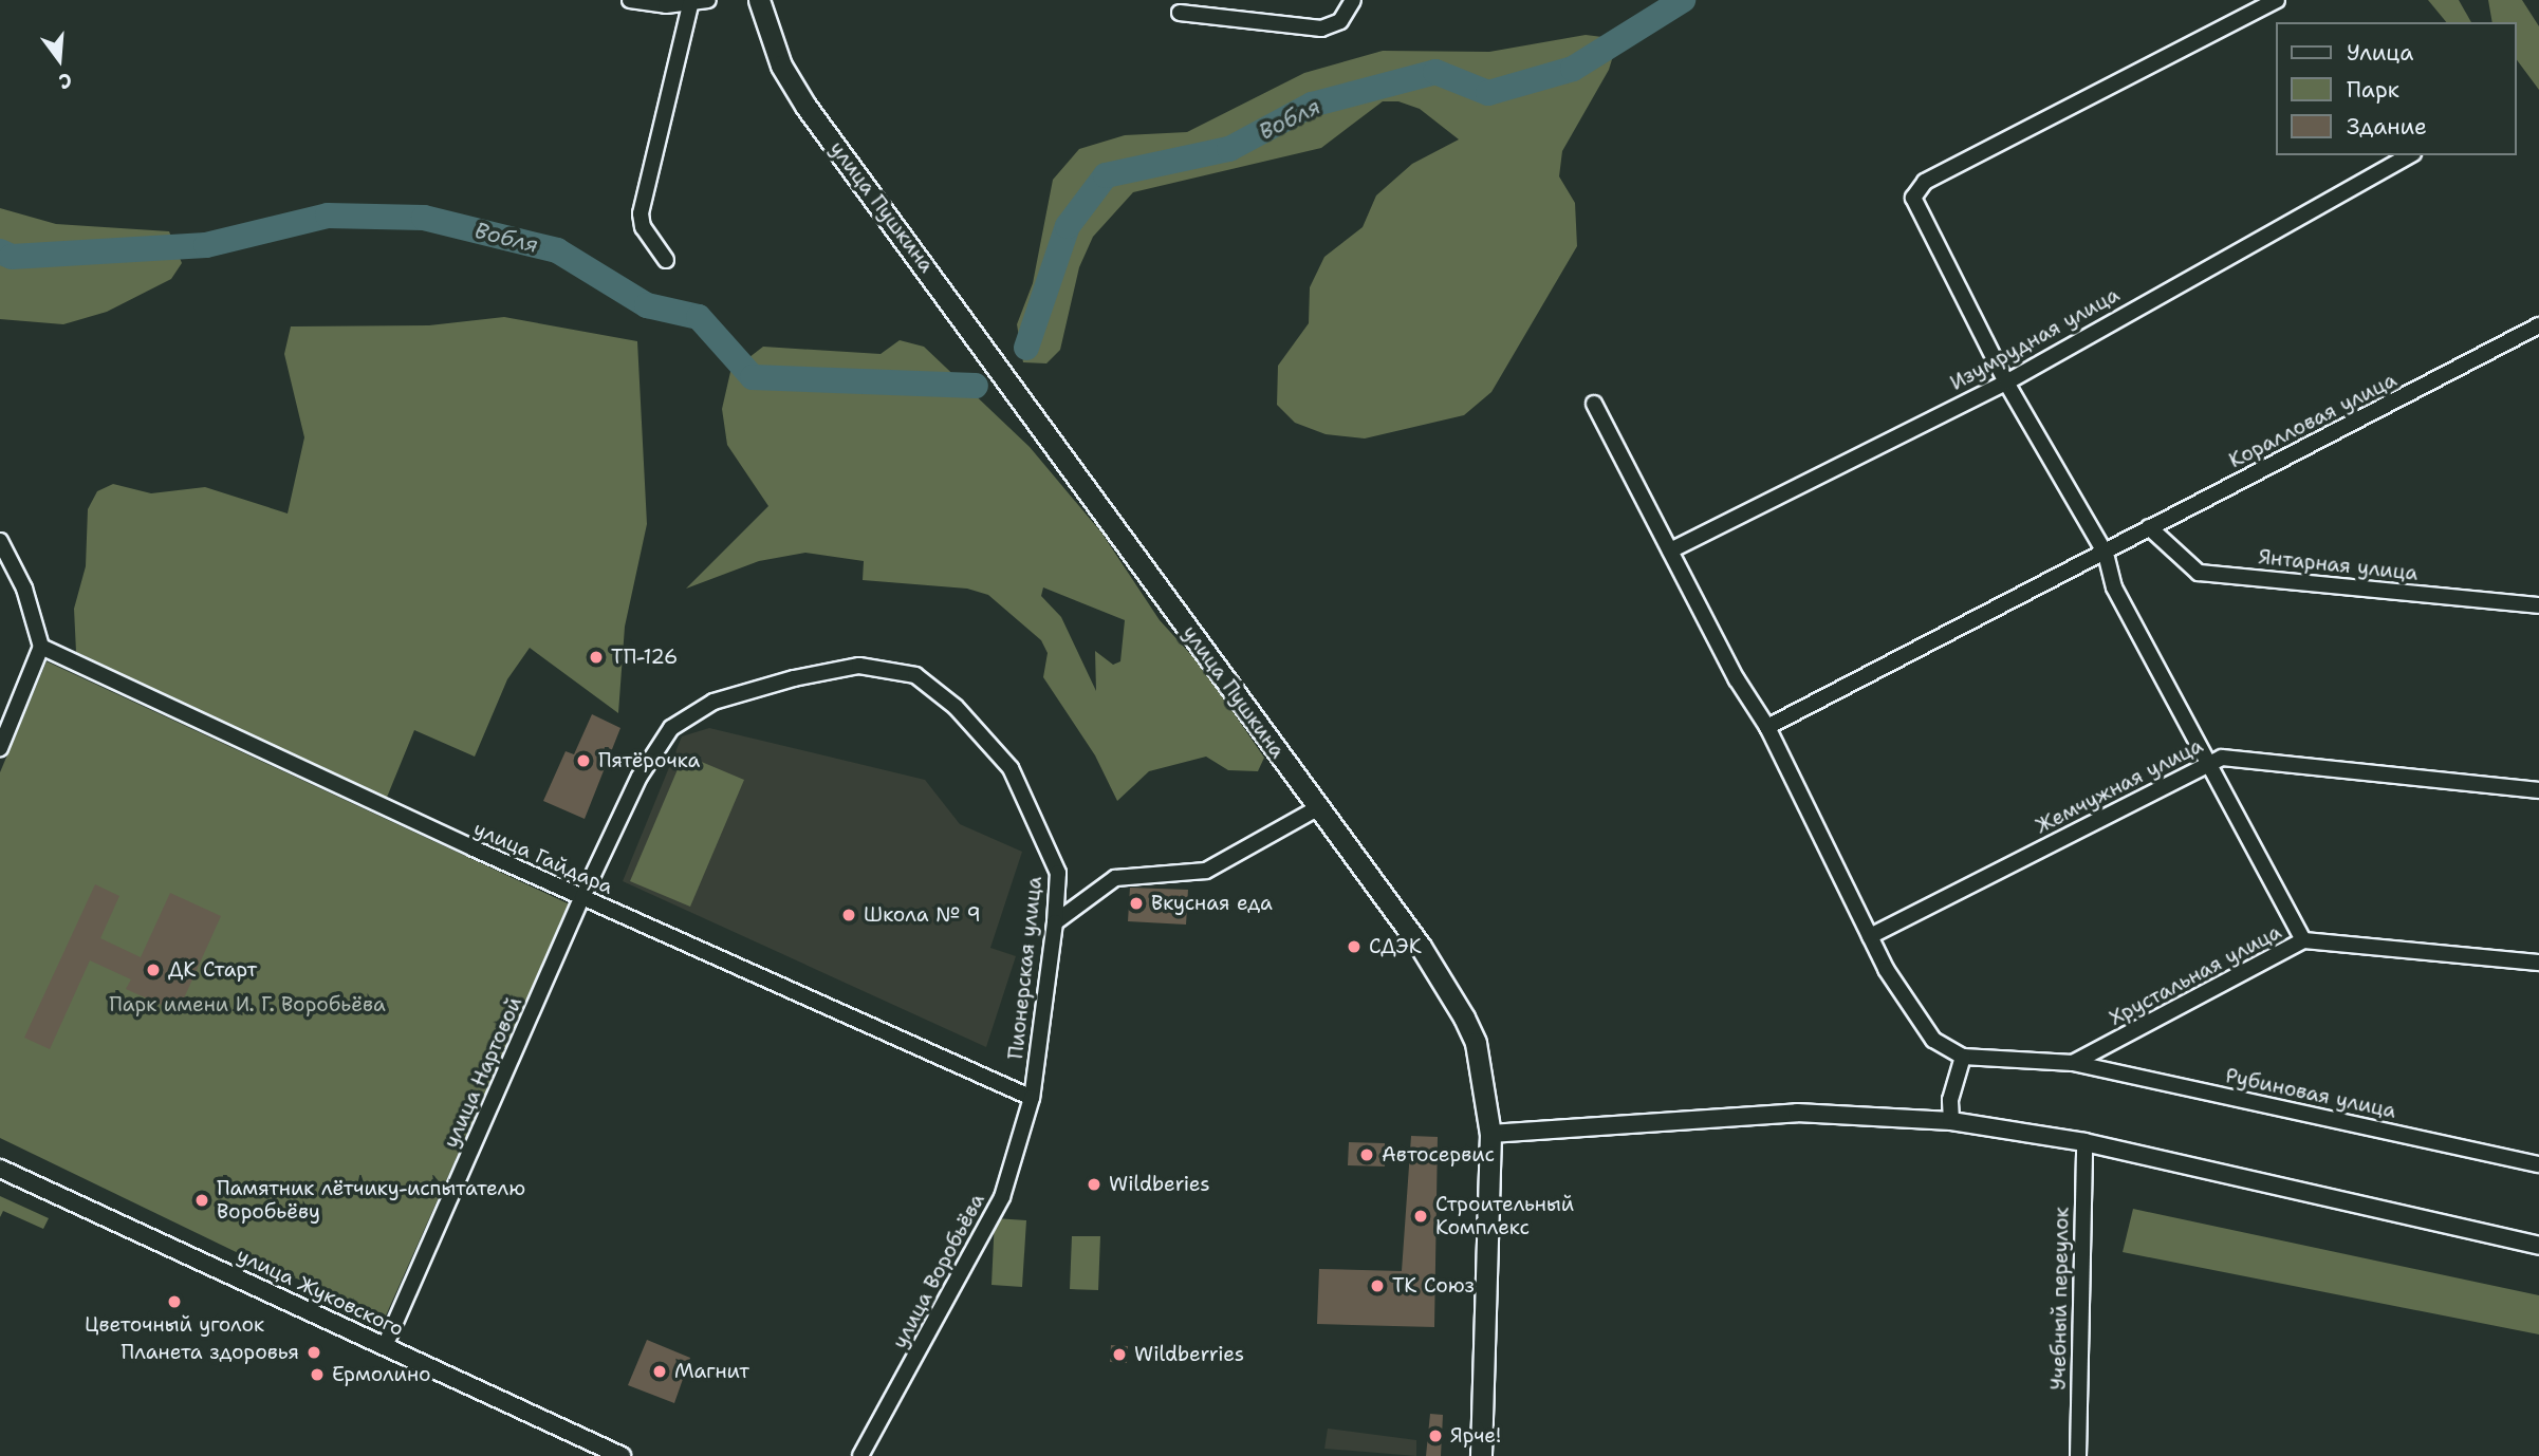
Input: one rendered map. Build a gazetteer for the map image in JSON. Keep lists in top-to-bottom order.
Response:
{
  "streets": {
    "main road": ["улица Пушкина"],
    "street": [
      "Изумрудная улица",
      "Коралловая улица",
      "Янтарная улица",
      "Жемчужная улица",
      "улица Гайдара",
      "Пионерская улица",
      "Хрустальная улица",
      "улица Нартовой",
      "Рубиновая улица",
      "улица Воробьёва",
      "улица Жуковского",
      "Учебный переулок"
    ]
  },
  "crossings": [
    ["Коралловая улица", "Янтарная улица"],
    ["улица Гайдара", "Пионерская улица"],
    ["улица Гайдара", "улица Нартовой"],
    ["улица Гайдара", "улица Воробьёва"],
    ["Пионерская улица", "улица Нартовой"],
    ["Пионерская улица", "улица Воробьёва"],
    ["Хрустальная улица", "Рубиновая улица"],
    ["улица Нартовой", "улица Жуковского"]
  ],
  "water": ["Вобля"],
  "parks": ["Парк имени И. Г. Воробьёва"],
  "places": [
    "ТП-126",
    "Пятёрочка",
    "Вкусная еда",
    "Школа № 9",
    "СДЭК",
    "ДК Старт",
    "Автосервис",
    "Wildberies",
    "Памятник лётчику-испытателю Воробьёву",
    "Строительный Комплекс",
    "ТК Союз",
    "Цветочный уголок",
    "Планета здоровья",
    "Wildberries",
    "Магнит",
    "Ермолино",
    "Ярче!"
  ],
  "legend": ["Улица", "Парк", "Здание"],
  "north": "bottom"
}
